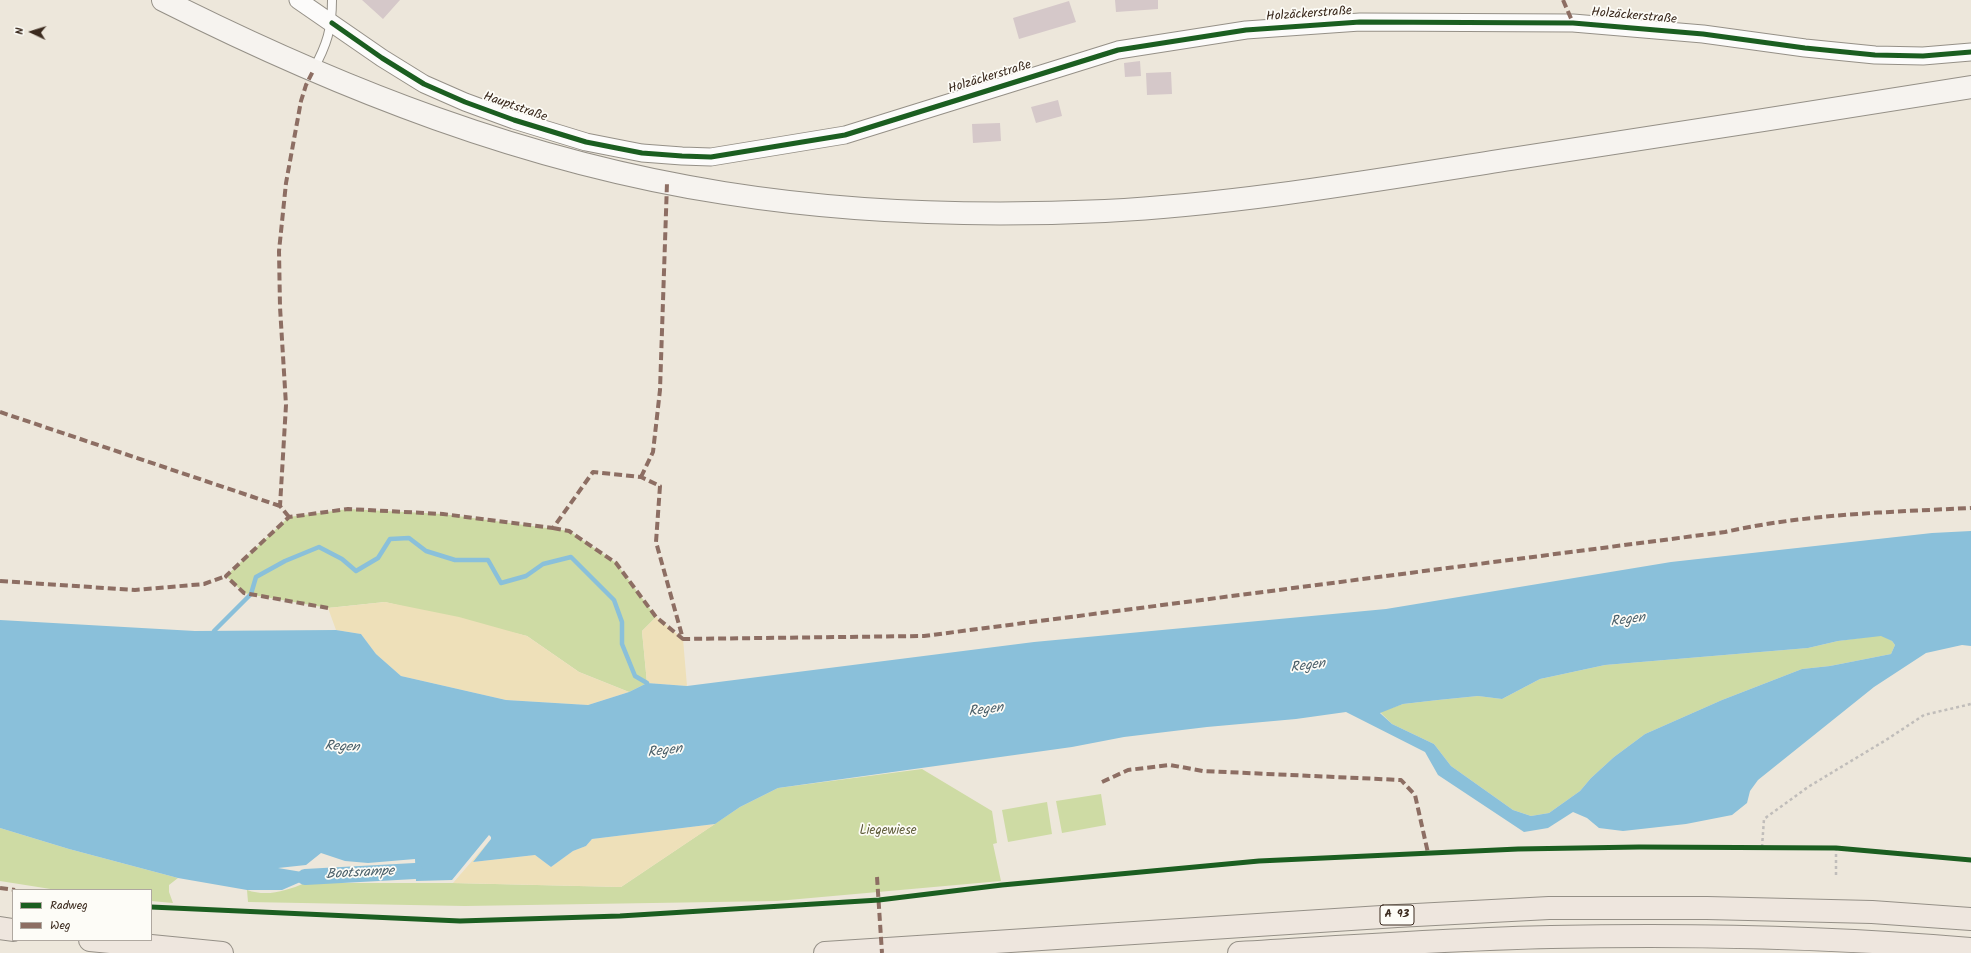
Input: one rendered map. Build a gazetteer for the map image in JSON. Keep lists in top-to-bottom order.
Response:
{
  "streets": {
    "highway": ["A 93"],
    "street": ["Holzäckerstraße", "Hauptstraße"]
  },
  "crossings": [
    ["Holzäckerstraße", "Hauptstraße"]
  ],
  "water": ["Regen", "Bootsrampe"],
  "parks": ["Liegewiese"],
  "legend": ["Radweg", "Weg"],
  "north": "left"
}
